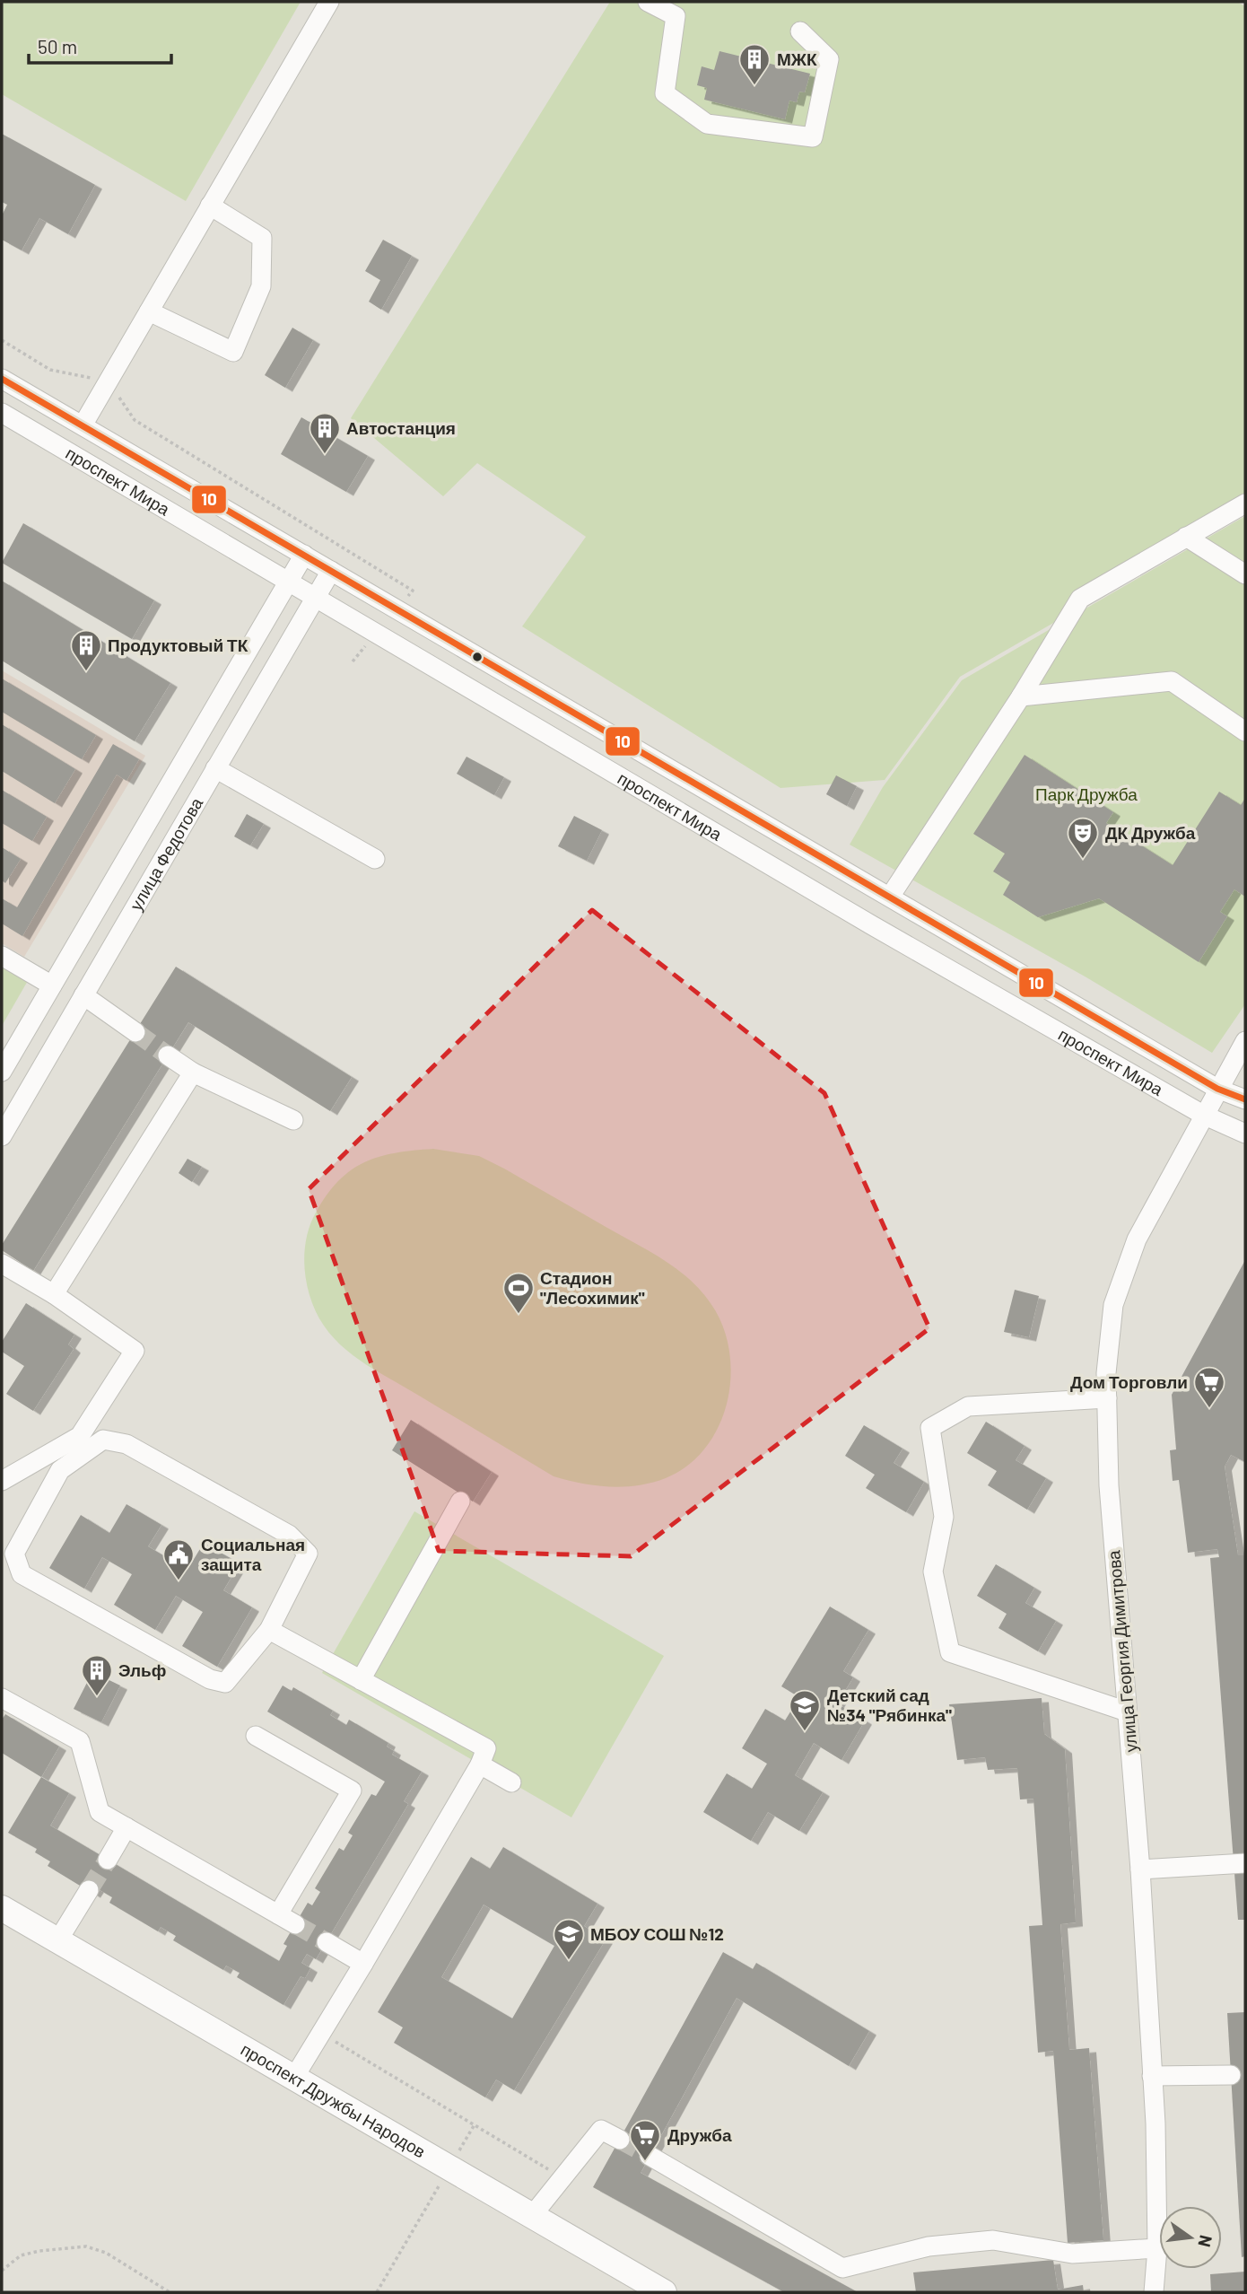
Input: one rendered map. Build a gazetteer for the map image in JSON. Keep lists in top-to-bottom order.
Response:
{
  "streets": {
    "main road": ["проспект Дружбы Народов"],
    "street": ["проспект Мира", "улица Федотова", "улица Георгия Димитрова"]
  },
  "crossings": [
    ["проспект Мира", "улица Федотова"],
    ["проспект Мира", "улица Георгия Димитрова"]
  ],
  "parks": ["Парк Дружба"],
  "places": {
    "building": [
      "МЖК",
      "Автостанция",
      "Продуктовый ТК",
      "Эльф"
    ],
    "theatre": ["ДК Дружба"],
    "sports": ["Стадион \"Лесохимик\""],
    "supermarket": ["Дом Торговли", "Дружба"],
    "public building": ["Социальная защита"],
    "school or university": ["Детский сад №34 \"Рябинка\"", "МБОУ СОШ №12"]
  },
  "lines": ["transit line 10"],
  "scale_bar": "50 m",
  "north": "right"
}
